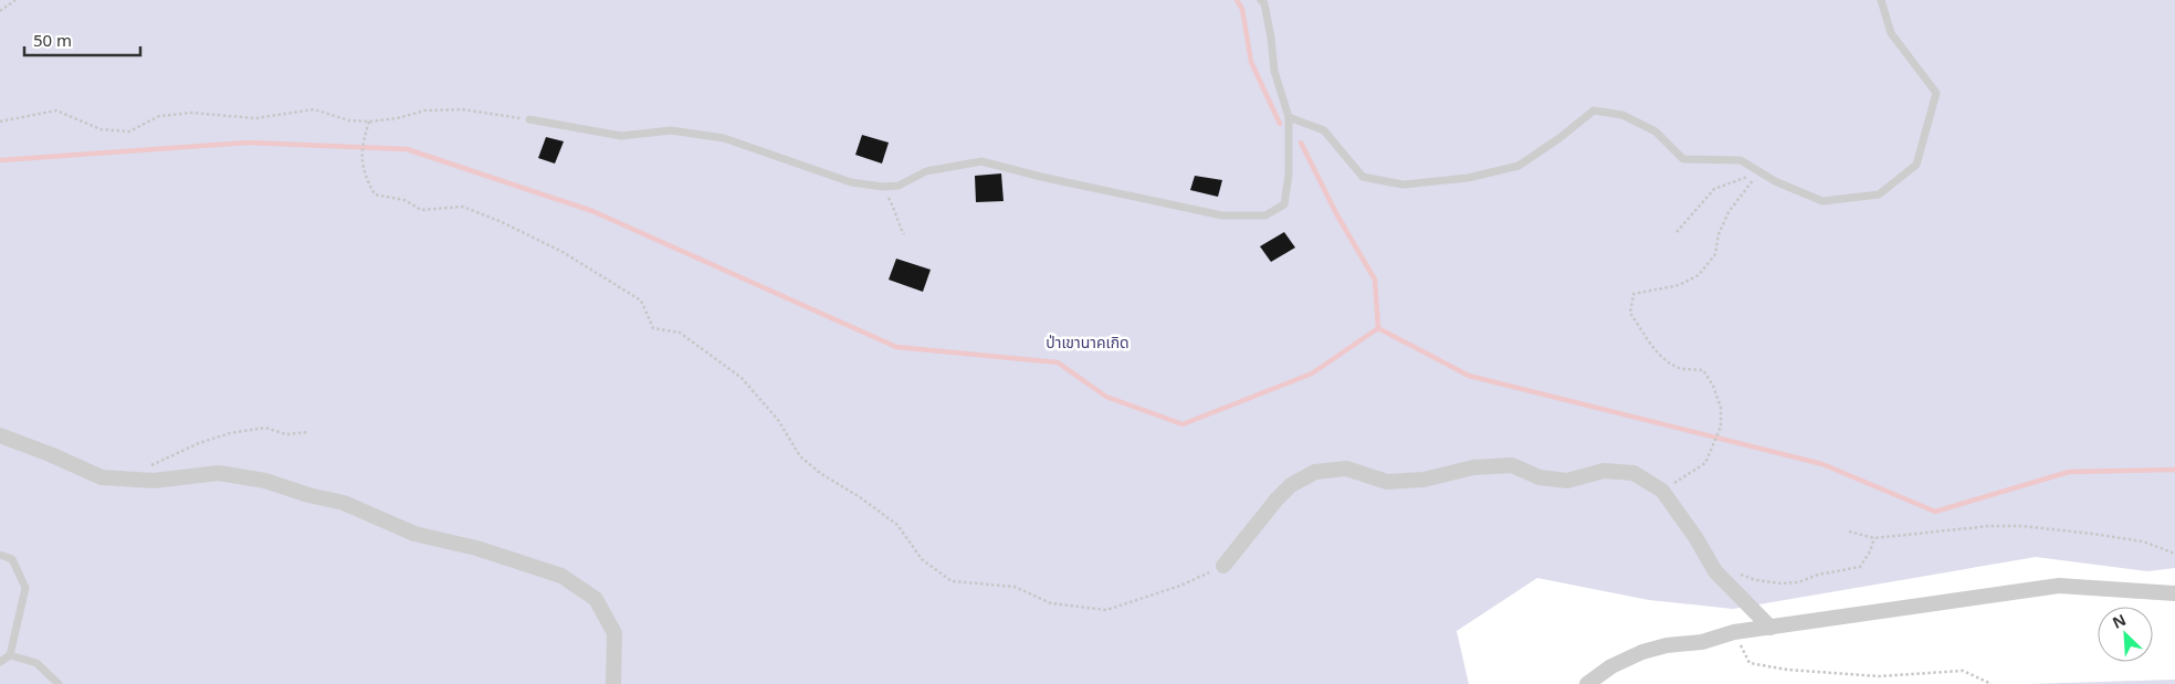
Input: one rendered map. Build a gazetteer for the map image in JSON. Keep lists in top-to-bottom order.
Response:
{
  "parks": ["ป่าเขานาคเกิด"],
  "scale_bar": "50 m",
  "north": "top left"
}
